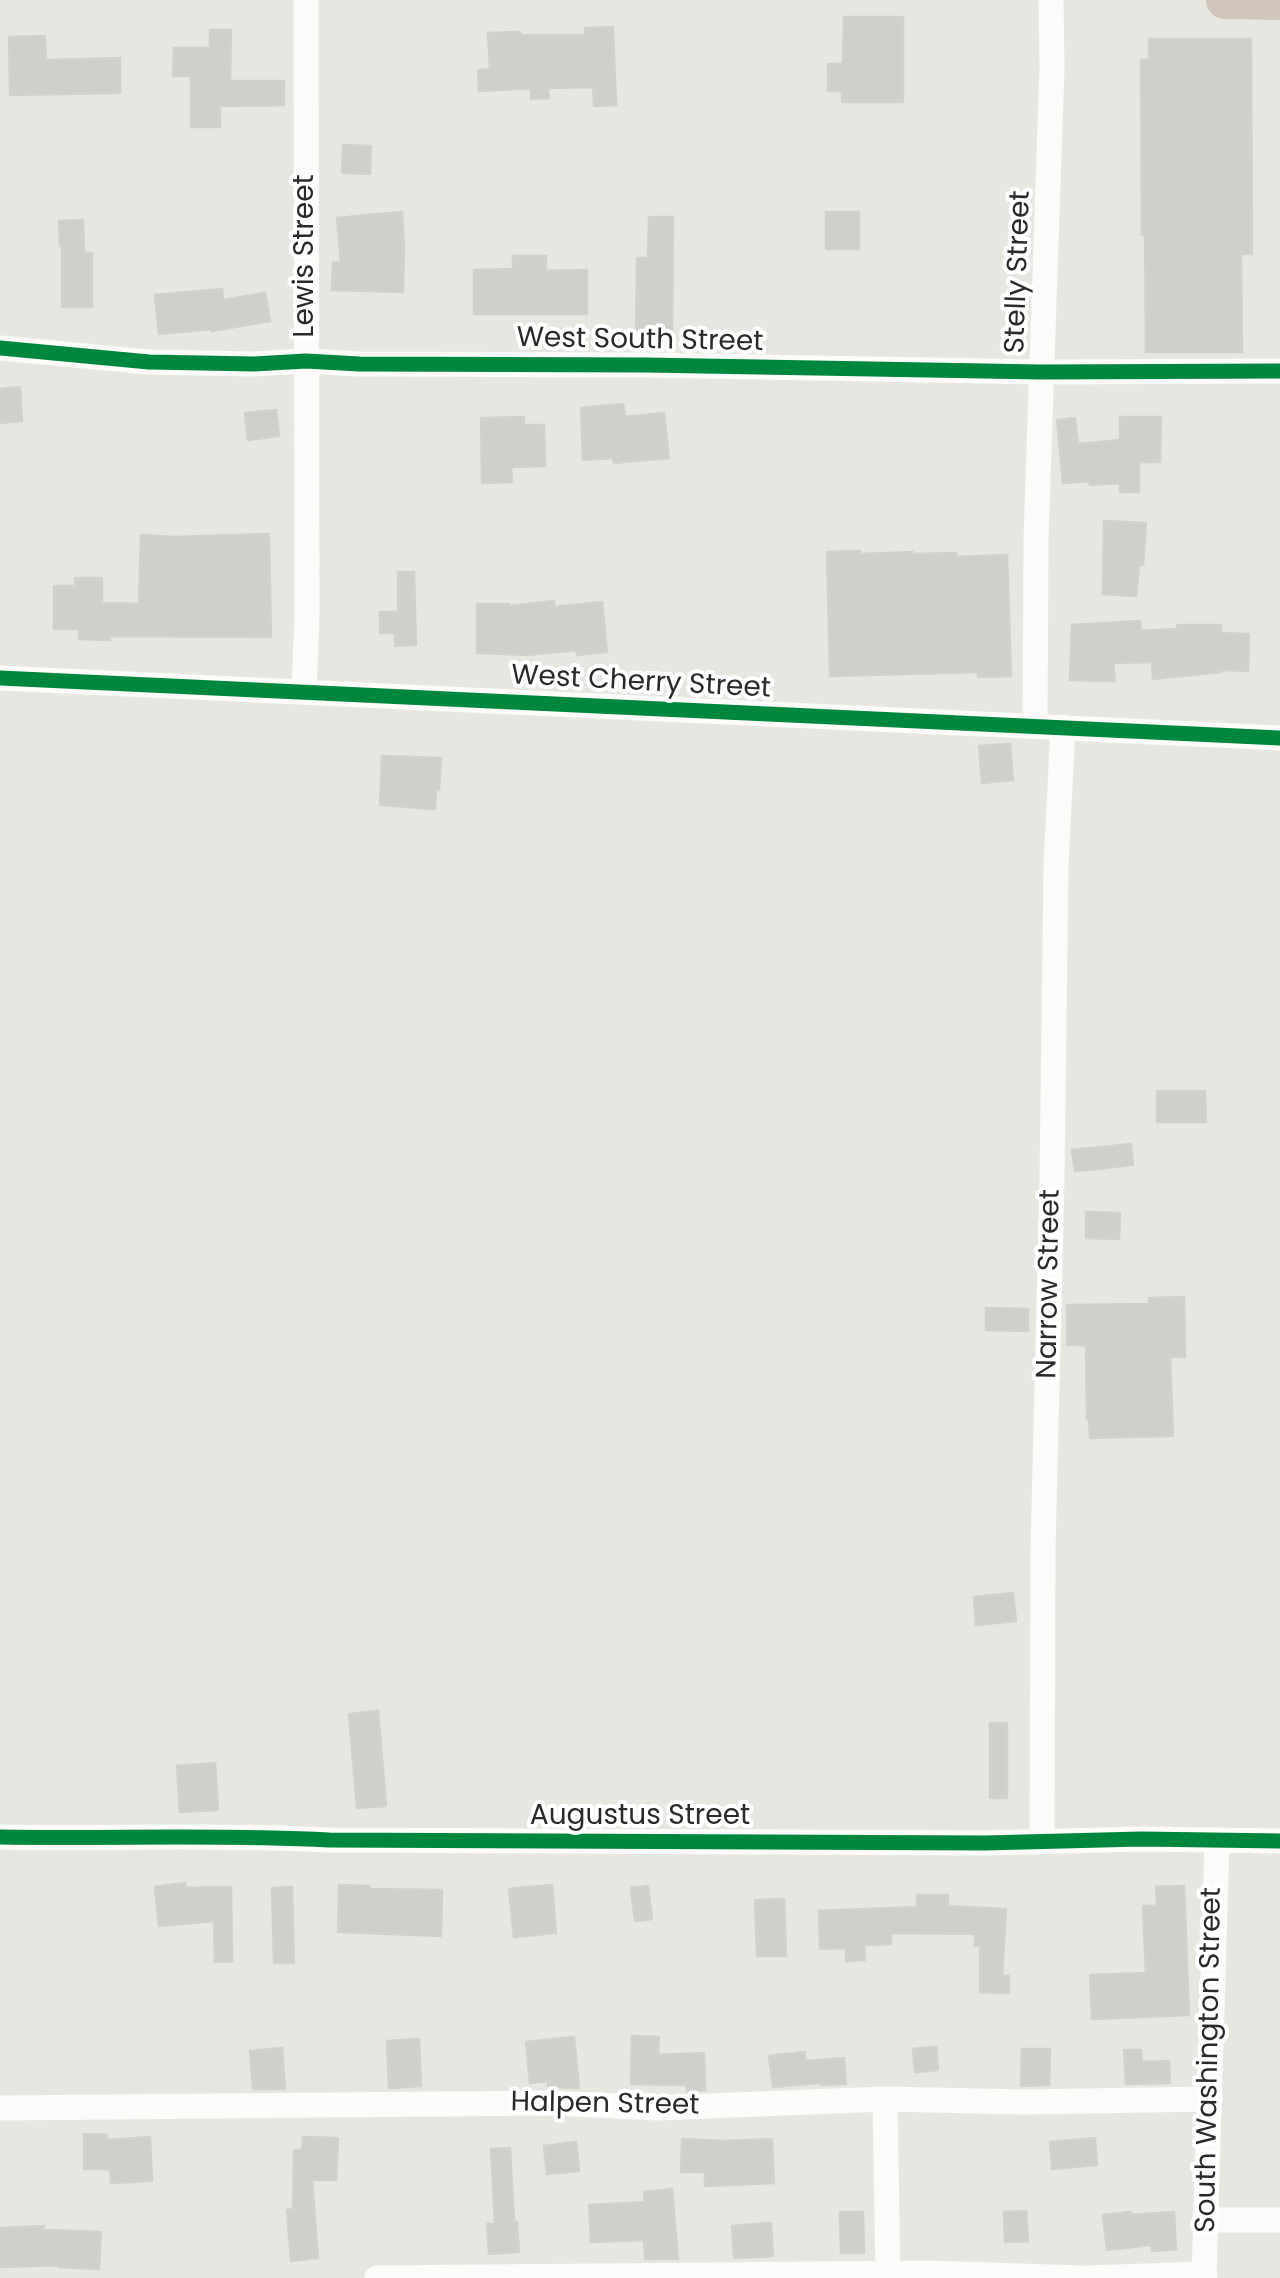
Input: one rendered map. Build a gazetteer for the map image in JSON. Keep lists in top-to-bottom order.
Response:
{
  "streets": {
    "street": [
      "Lewis Street",
      "Stelly Street",
      "West South Street",
      "West Cherry Street",
      "Narrow Street",
      "Augustus Street",
      "South Washington Street",
      "Halpen Street"
    ]
  },
  "crossings": [
    ["Lewis Street", "West South Street"],
    ["Lewis Street", "West Cherry Street"],
    ["Stelly Street", "West South Street"],
    ["Stelly Street", "West Cherry Street"],
    ["West Cherry Street", "Narrow Street"],
    ["Narrow Street", "Augustus Street"],
    ["Augustus Street", "South Washington Street"],
    ["South Washington Street", "Halpen Street"]
  ]
}
